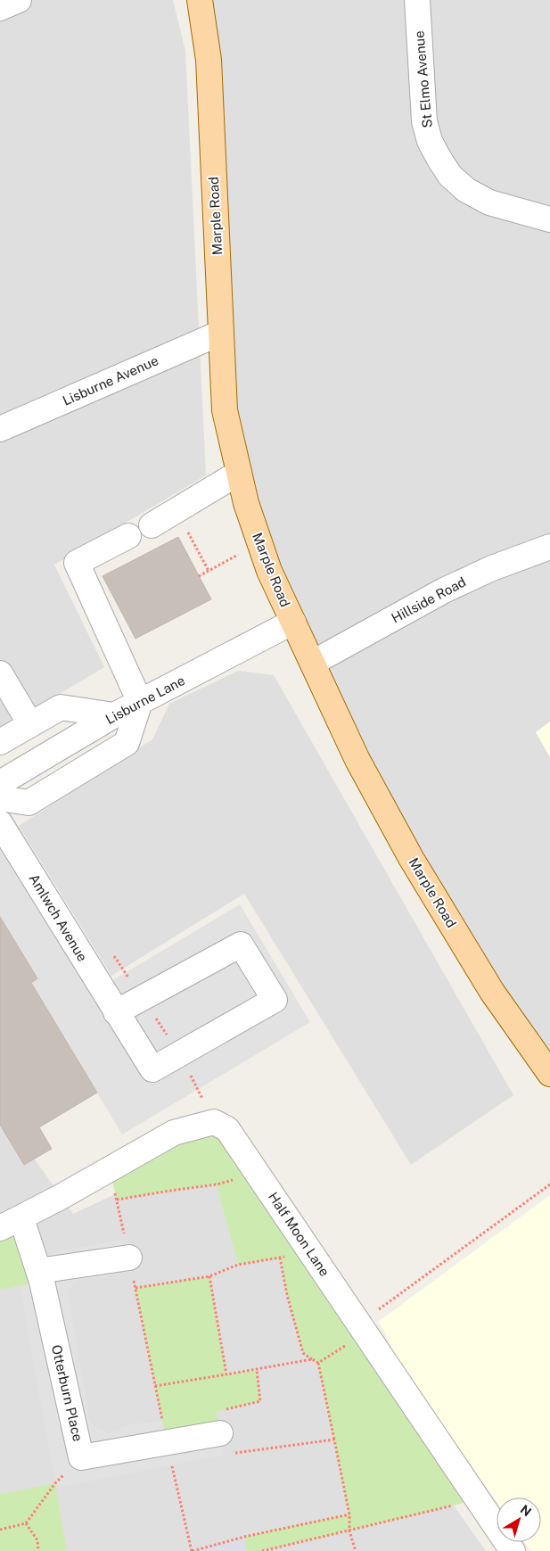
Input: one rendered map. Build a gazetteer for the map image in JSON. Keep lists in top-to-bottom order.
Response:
{
  "streets": {
    "main road": ["Marple Road"],
    "street": [
      "St Elmo Avenue",
      "Lisburne Avenue",
      "Hillside Road",
      "Lisburne Lane",
      "Amlwch Avenue",
      "Half Moon Lane",
      "Otterburn Place"
    ]
  },
  "crossings": [
    ["Marple Road", "Lisburne Avenue"],
    ["Marple Road", "Hillside Road"],
    ["Marple Road", "Lisburne Lane"],
    ["Half Moon Lane", "Otterburn Place"]
  ],
  "north": "top right"
}
